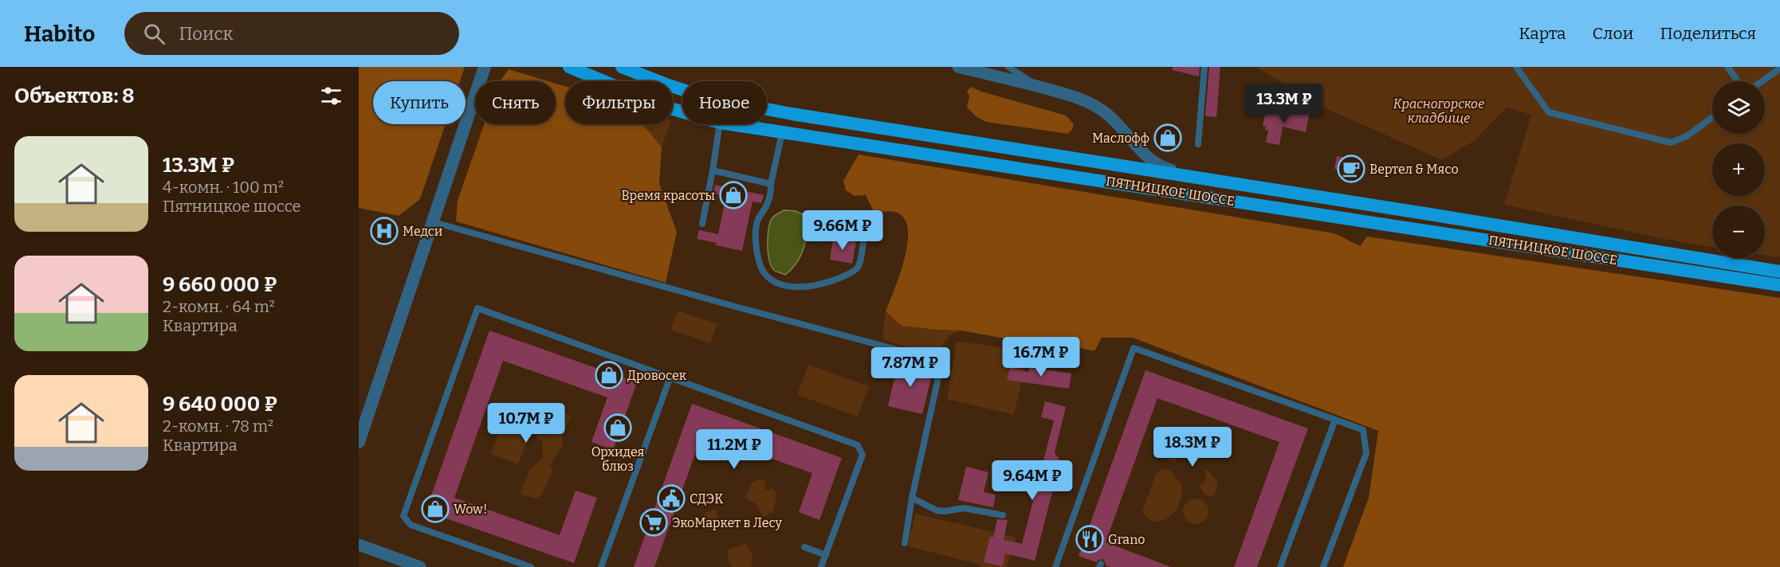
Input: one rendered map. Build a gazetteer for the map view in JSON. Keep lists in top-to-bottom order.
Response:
{
  "streets": {
    "main road": ["ПЯТНИЦКОЕ ШОССЕ"]
  },
  "parks": ["Красногорское кладбище"],
  "places": {
    "shop": [
      "Маслофф",
      "Время красоты",
      "Дровосек",
      "Орхидея блюз",
      "Wow!"
    ],
    "cafe": ["Вертел & Мясо"],
    "hospital": ["Медси"],
    "public building": ["СДЭК"],
    "supermarket": ["ЭкоМаркет в Лесу"],
    "restaurant": ["Grano"]
  },
  "page": {
    "header": "Habito",
    "search": "Поиск",
    "nav": ["Карта", "Слои", "Поделиться"],
    "heading": "Объектов: 8",
    "map_buttons": ["+", "−"],
    "chip": [
      "Купить",
      "Снять",
      "Фильтры",
      "Новое"
    ],
    "price": [
      "13.3M ₽",
      "9.66M ₽",
      "16.7M ₽",
      "7.87M ₽",
      "10.7M ₽",
      "18.3M ₽",
      "11.2M ₽",
      "9.64M ₽"
    ],
    "list": [
      {
        "name": "13.3M ₽",
        "note": "4-комн. · 100 m² · Пятницкое шоссе"
      },
      {
        "name": "9 660 000 ₽",
        "note": "2-комн. · 64 m² · Квартира"
      },
      {
        "name": "9 640 000 ₽",
        "note": "2-комн. · 78 m² · Квартира"
      }
    ]
  }
}
